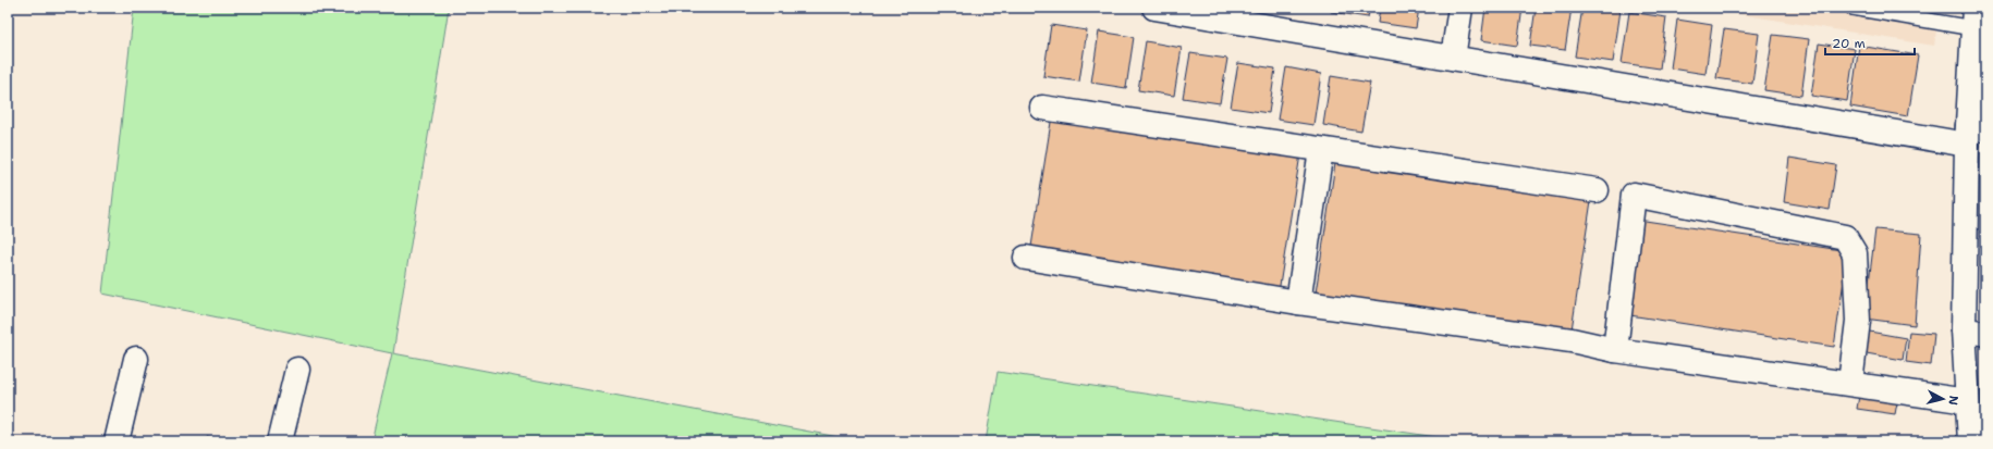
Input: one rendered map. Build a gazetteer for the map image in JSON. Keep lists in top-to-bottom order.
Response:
{
  "scale_bar": "20 m",
  "north": "right"
}
